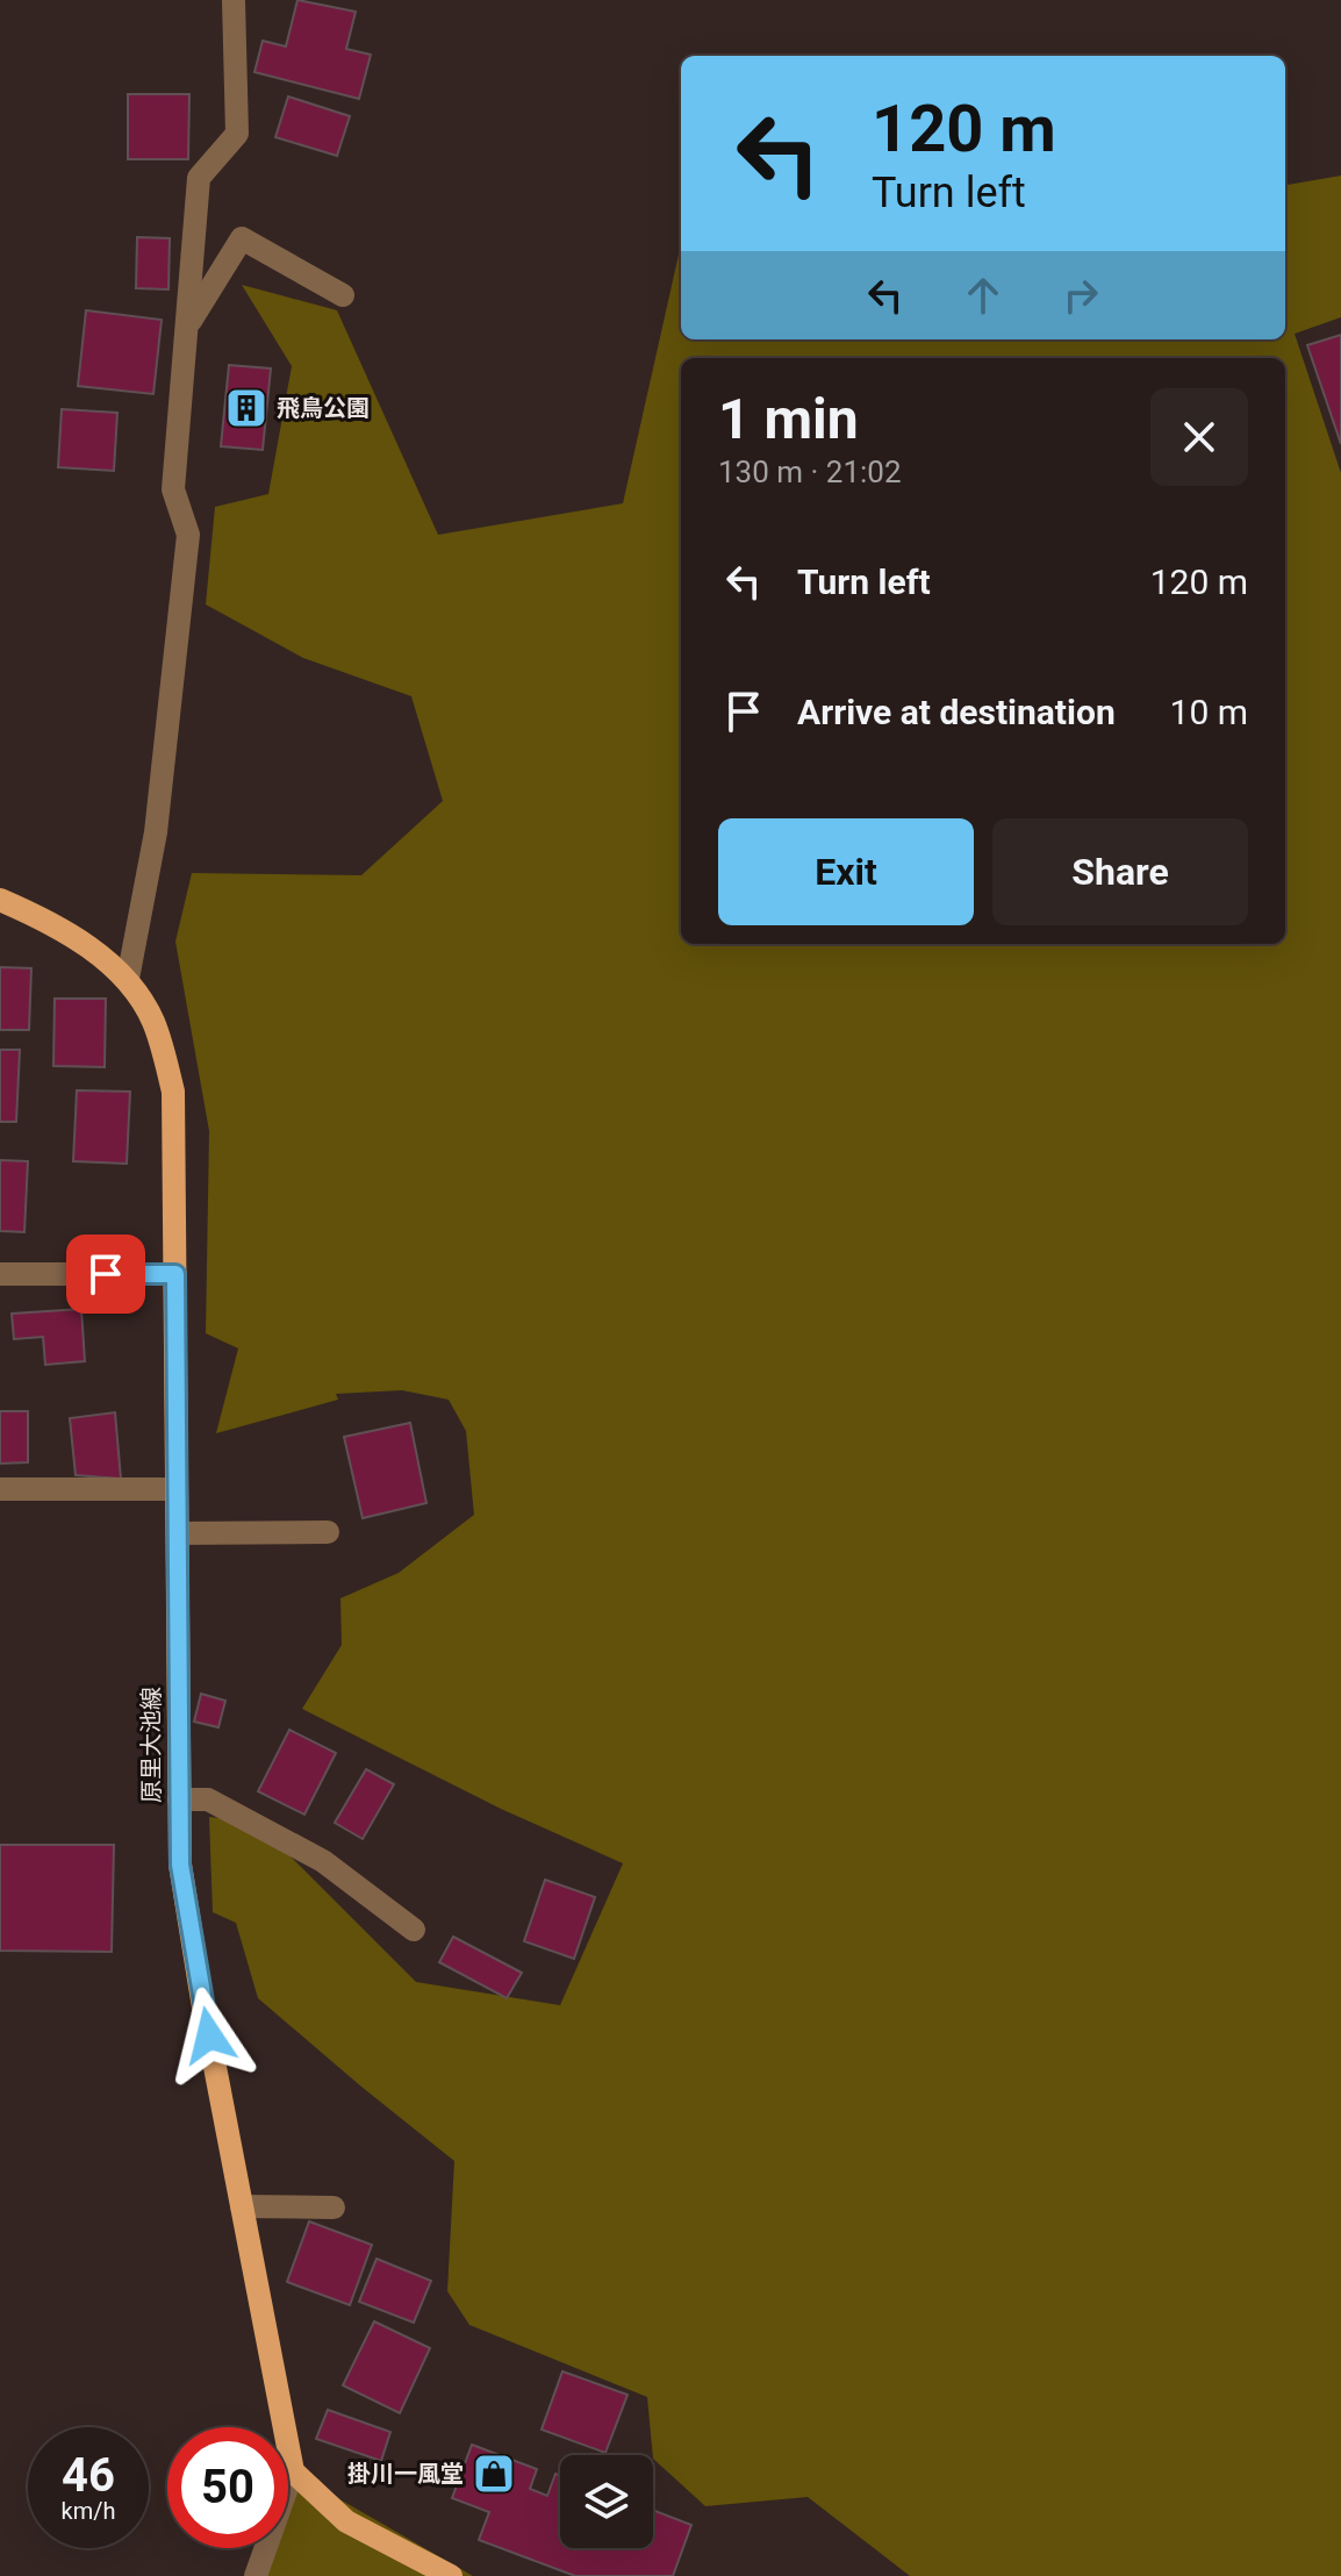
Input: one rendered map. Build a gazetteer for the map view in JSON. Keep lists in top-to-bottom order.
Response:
{
  "streets": {
    "main road": ["原里大池線"]
  },
  "places": {
    "building": ["飛鳥公園"],
    "shop": ["掛川一風堂"]
  },
  "page": {
    "turn": ["120 m", "Turn left"],
    "heading": ["1 min", "130 m · 21:02"],
    "list": [
      {
        "name": "Turn left",
        "value": "120 m"
      },
      {
        "name": "Arrive at destination",
        "value": "10 m"
      }
    ],
    "buttons": ["Exit", "Share"],
    "speed": "46 km/h",
    "limit": "50"
  }
}
